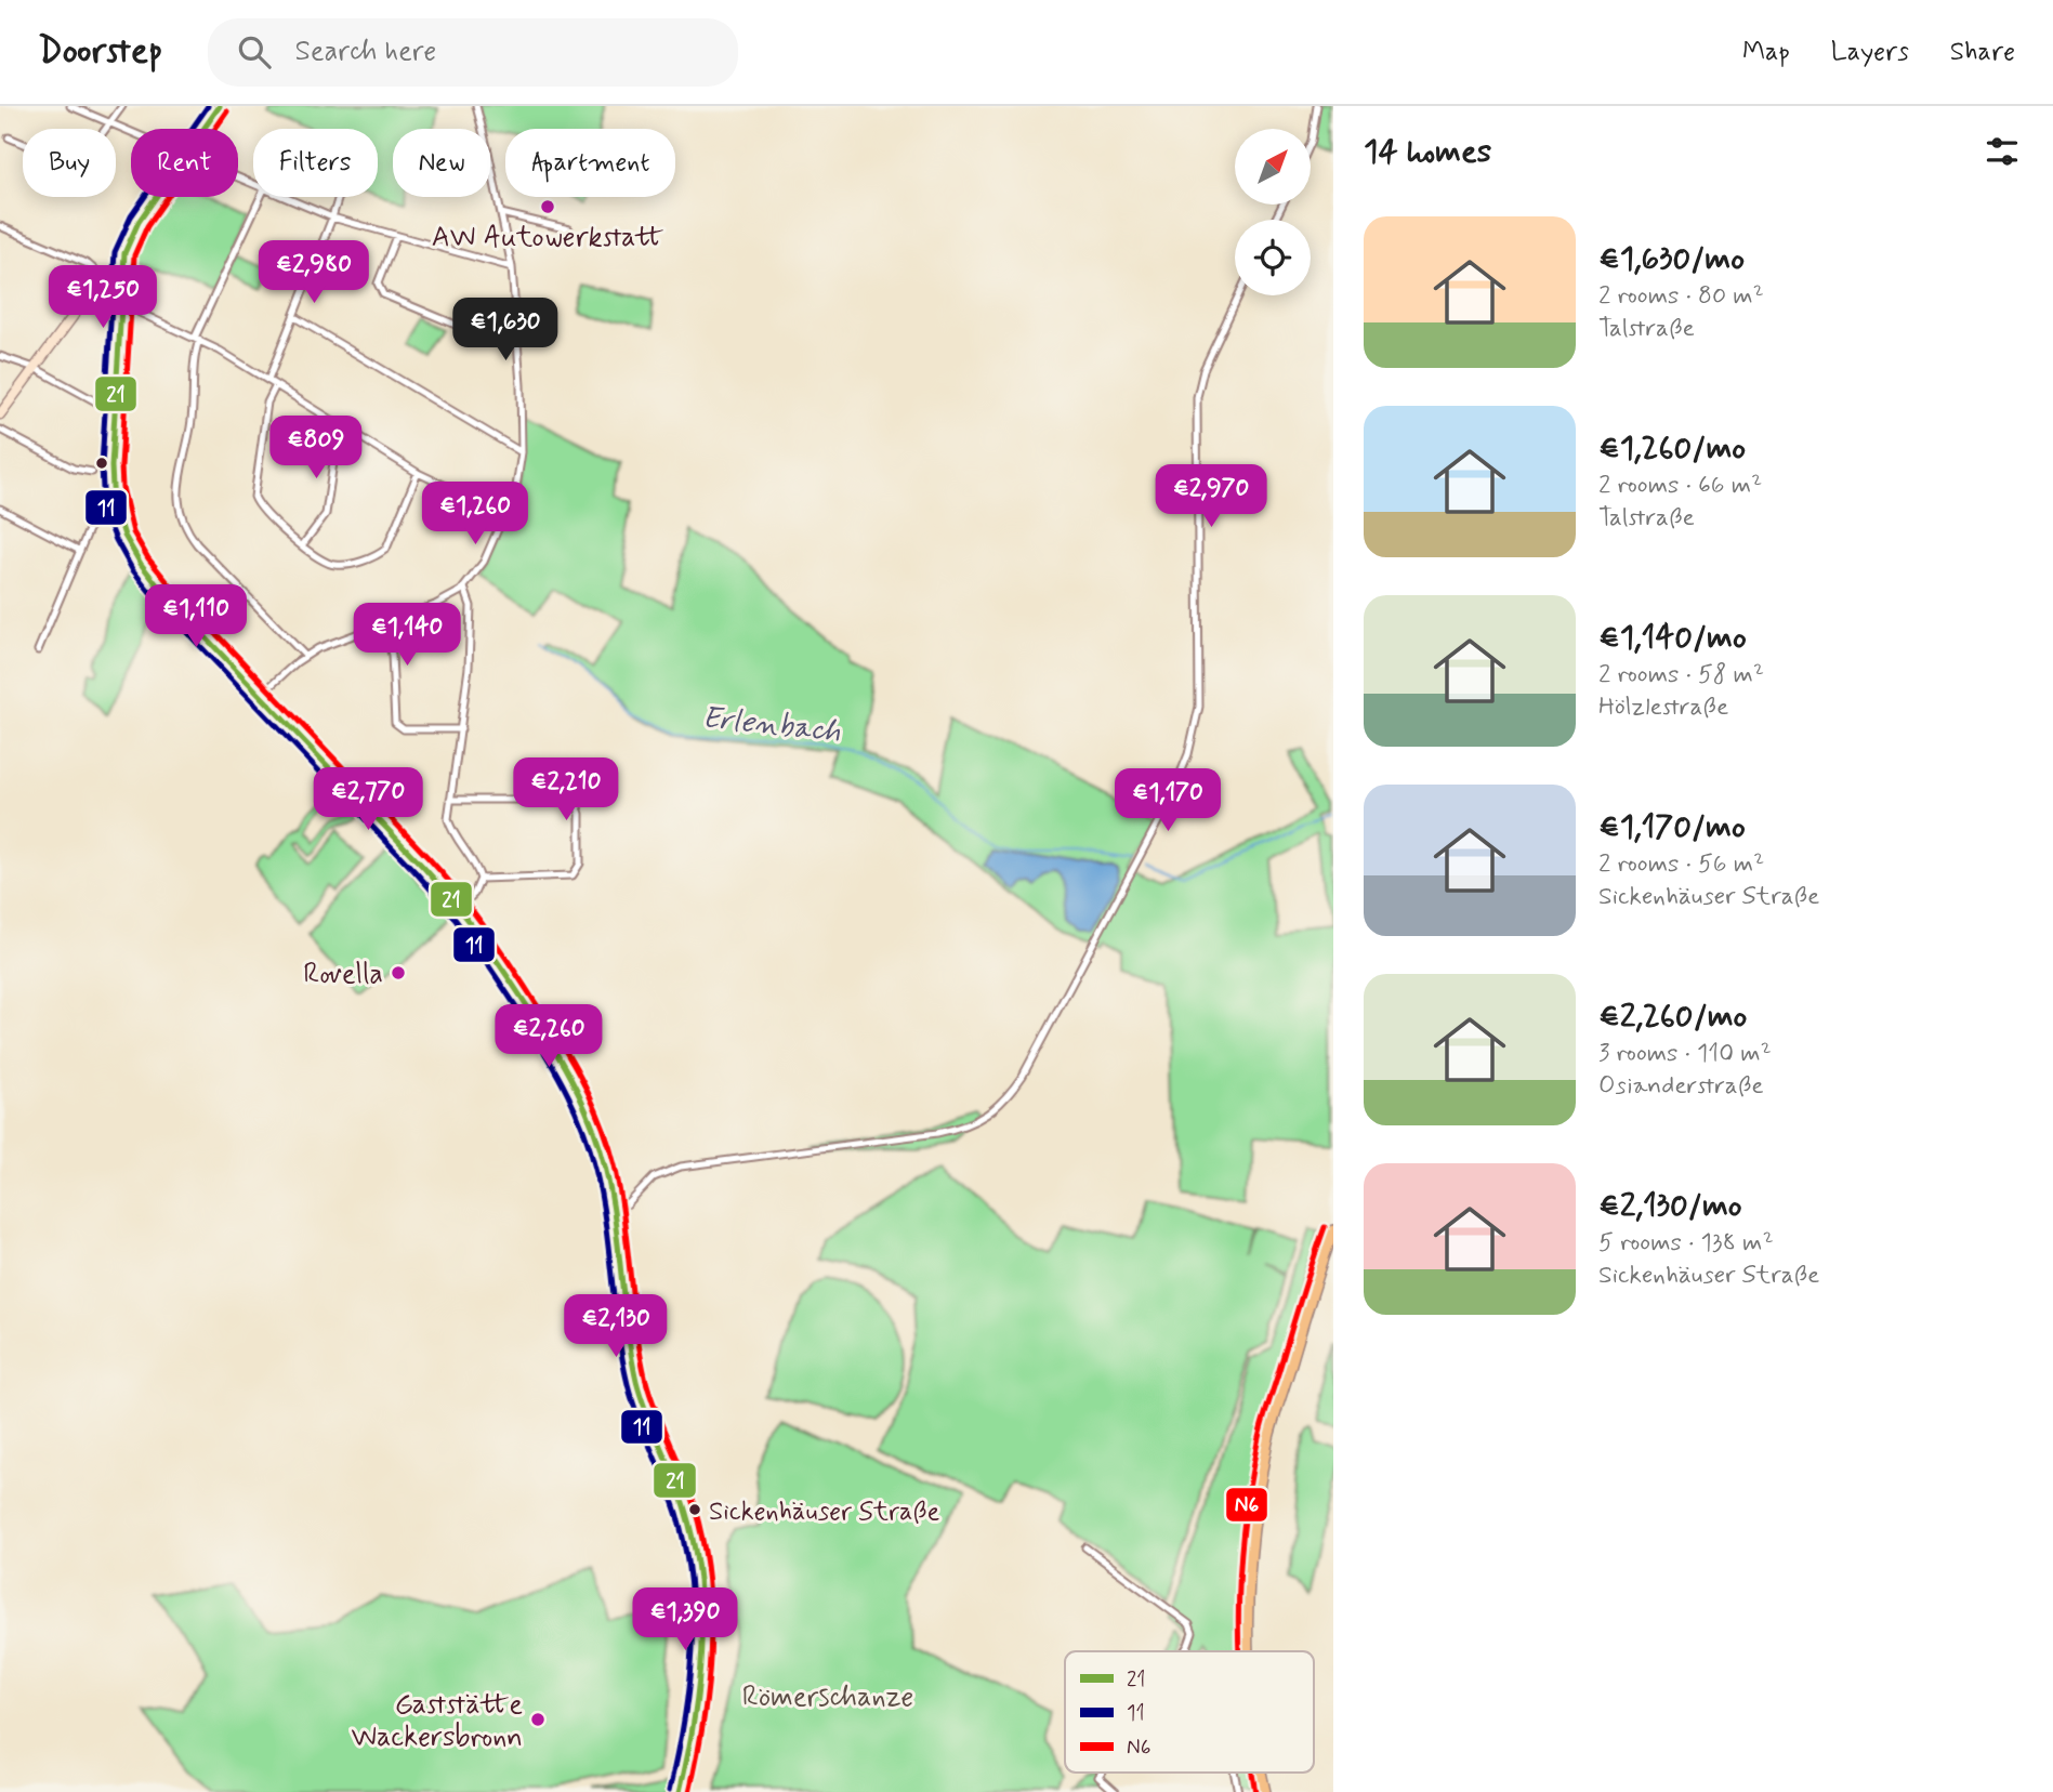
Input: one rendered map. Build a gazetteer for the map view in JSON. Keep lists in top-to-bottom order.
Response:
{
  "water": ["Erlenbach"],
  "parks": ["Römerschanze"],
  "places": [
    "AW Autowerkstatt",
    "Rovella",
    "Sickenhäuser Straße",
    "Gaststätte Wackersbronn"
  ],
  "lines": ["transit line 21", "transit line 11", "transit line N6"],
  "legend": ["21", "11", "N6"],
  "north": "top right",
  "page": {
    "header": "Doorstep",
    "search": "Search here",
    "nav": ["Map", "Layers", "Share"],
    "heading": "14 homes",
    "chip": [
      "Buy",
      "Rent",
      "Filters",
      "New",
      "Apartment"
    ],
    "list": [
      {
        "name": "€1,630/mo",
        "note": "2 rooms · 80 m² · Talstraße"
      },
      {
        "name": "€1,260/mo",
        "note": "2 rooms · 66 m² · Talstraße"
      },
      {
        "name": "€1,140/mo",
        "note": "2 rooms · 58 m² · Hölzlestraße"
      },
      {
        "name": "€1,170/mo",
        "note": "2 rooms · 56 m² · Sickenhäuser Straße"
      },
      {
        "name": "€2,260/mo",
        "note": "3 rooms · 110 m² · Osianderstraße"
      },
      {
        "name": "€2,130/mo",
        "note": "5 rooms · 138 m² · Sickenhäuser Straße"
      }
    ],
    "price": [
      "€2,980",
      "€1,250",
      "€1,630",
      "€809",
      "€2,970",
      "€1,260",
      "€1,110",
      "€1,140",
      "€2,210",
      "€2,770",
      "€1,170",
      "€2,260",
      "€2,130",
      "€1,390"
    ]
  }
}
